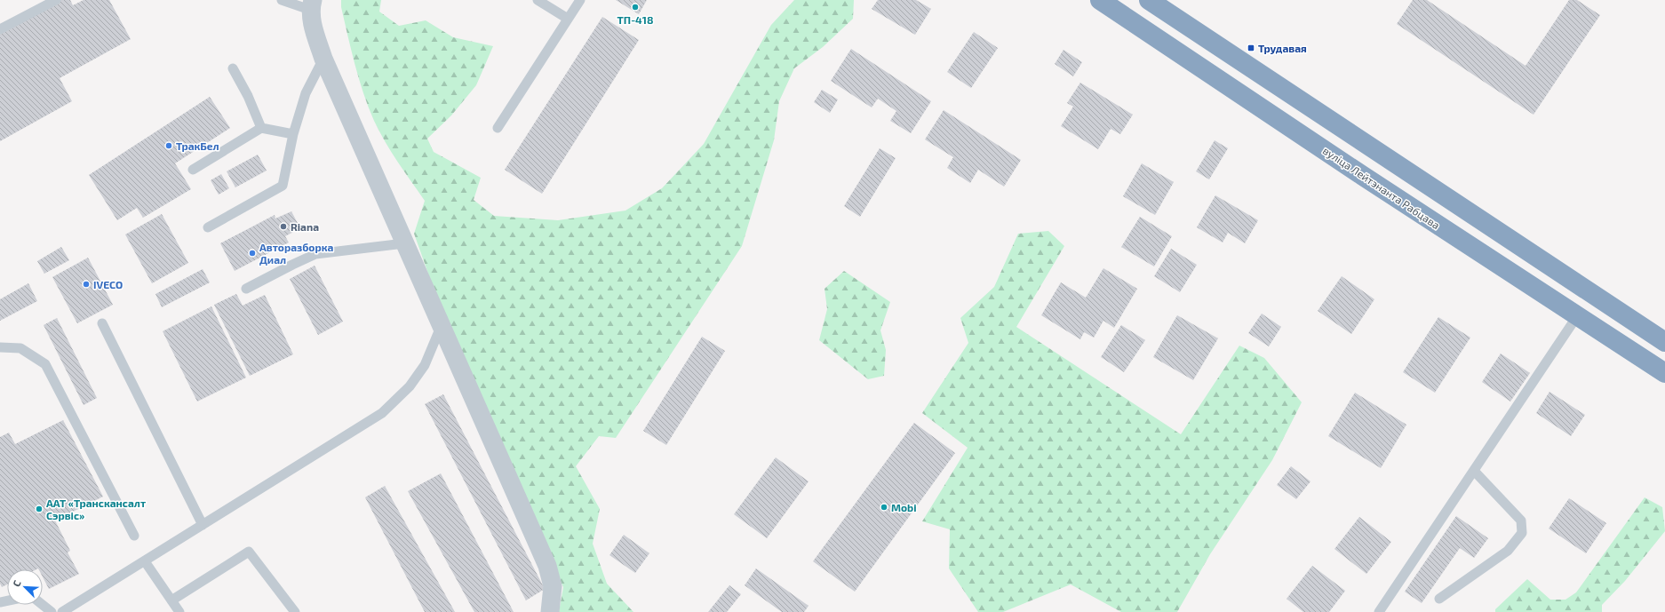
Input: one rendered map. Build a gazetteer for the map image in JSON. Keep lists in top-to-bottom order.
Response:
{
  "streets": {
    "highway": ["вуліца Лейтэнанта Рабцава"]
  },
  "places": {
    "other": [
      "ТП-418",
      "ТракБел",
      "Riana",
      "Авторазборка Диал",
      "IVECO",
      "Mobi",
      "ААТ «Транскансалт Сэрвіс»"
    ],
    "transit": ["Трудавая"]
  },
  "north": "top left"
}
